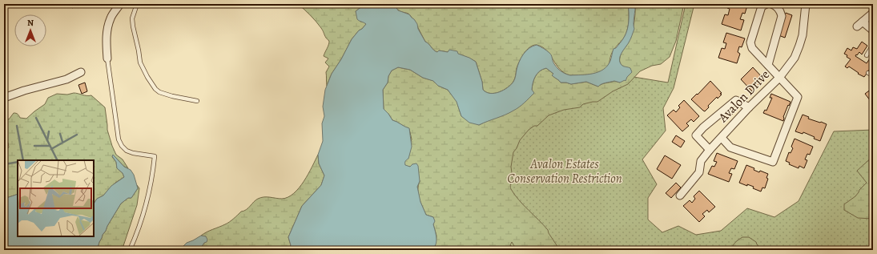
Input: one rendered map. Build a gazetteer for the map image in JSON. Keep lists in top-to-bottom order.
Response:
{
  "streets": {
    "street": ["Avalon Drive"]
  },
  "parks": ["Avalon Estates Conservation Restriction"],
  "north": "top"
}
